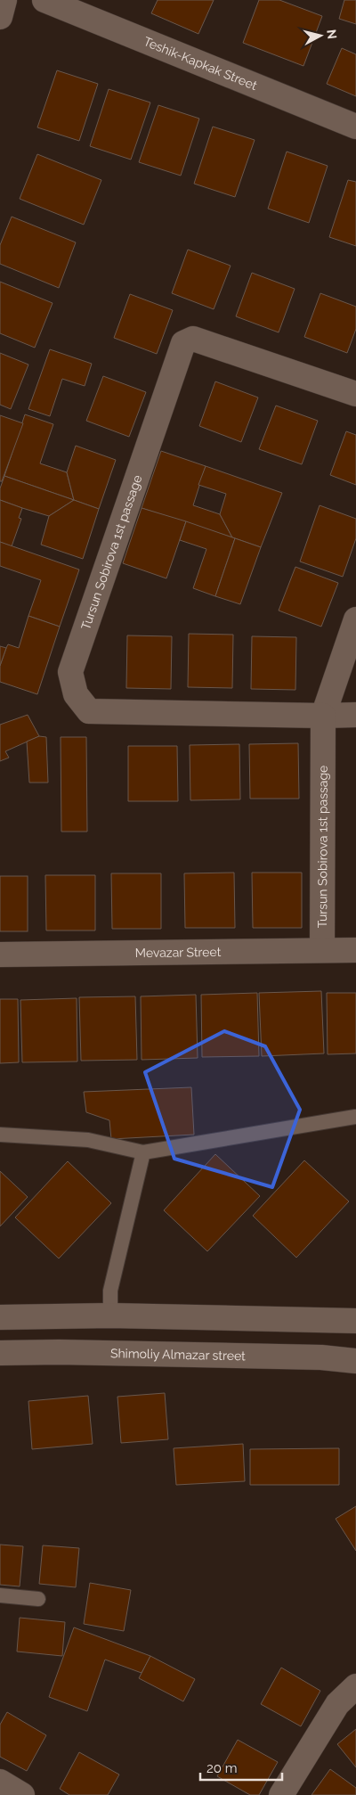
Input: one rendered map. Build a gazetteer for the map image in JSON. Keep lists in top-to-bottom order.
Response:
{
  "streets": {
    "street": [
      "Teshik-Kapkak Street",
      "Tursun Sobirova 1st passage",
      "Mevazar Street",
      "Shimoliy Almazar street"
    ]
  },
  "crossings": [
    ["Tursun Sobirova 1st passage", "Mevazar Street"]
  ],
  "scale_bar": "20 m",
  "north": "right"
}
